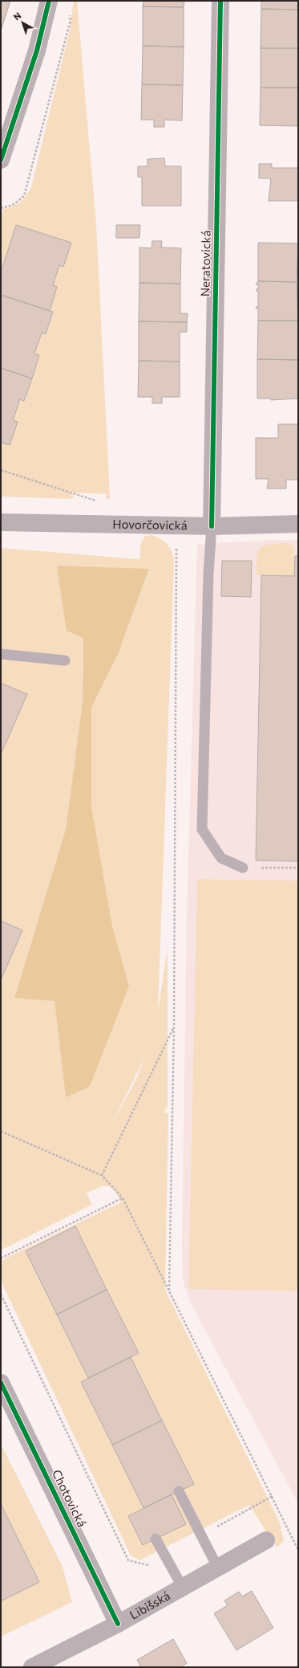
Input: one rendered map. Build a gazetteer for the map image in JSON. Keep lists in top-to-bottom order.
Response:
{
  "streets": {
    "street": [
      "Neratovická",
      "Hovorčovická",
      "Chotovická",
      "Libišská"
    ]
  },
  "crossings": [
    ["Neratovická", "Hovorčovická"],
    ["Chotovická", "Libišská"]
  ],
  "north": "top left"
}
